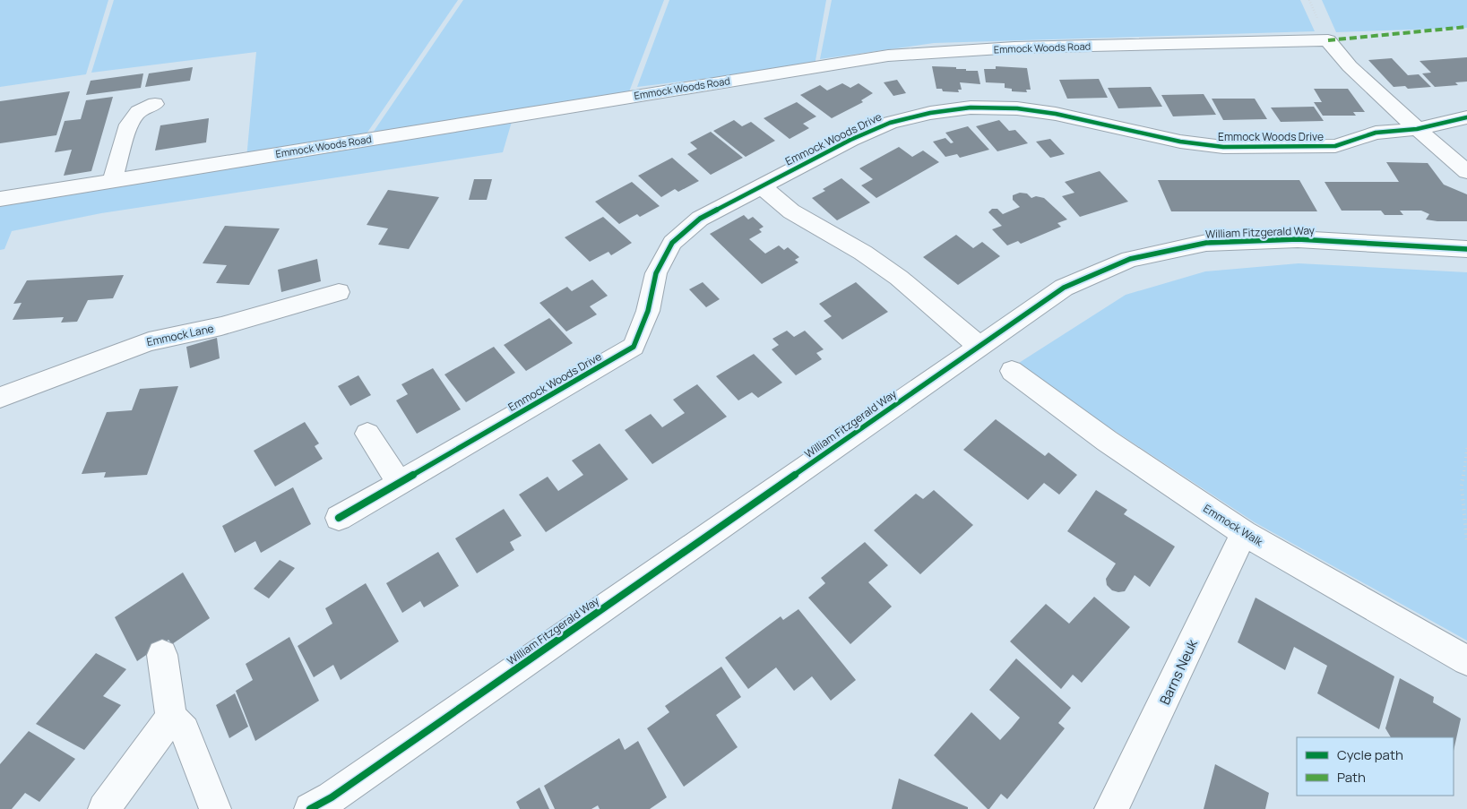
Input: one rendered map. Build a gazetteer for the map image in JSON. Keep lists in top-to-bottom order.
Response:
{
  "streets": {
    "street": [
      "Emmock Woods Road",
      "Emmock Woods Drive",
      "William Fitzgerald Way",
      "Emmock Lane",
      "Emmock Walk",
      "Barns Neuk"
    ]
  },
  "crossings": [
    ["Emmock Woods Road", "Emmock Woods Drive"],
    ["Emmock Walk", "Barns Neuk"]
  ],
  "legend": ["Cycle path", "Path"]
}
